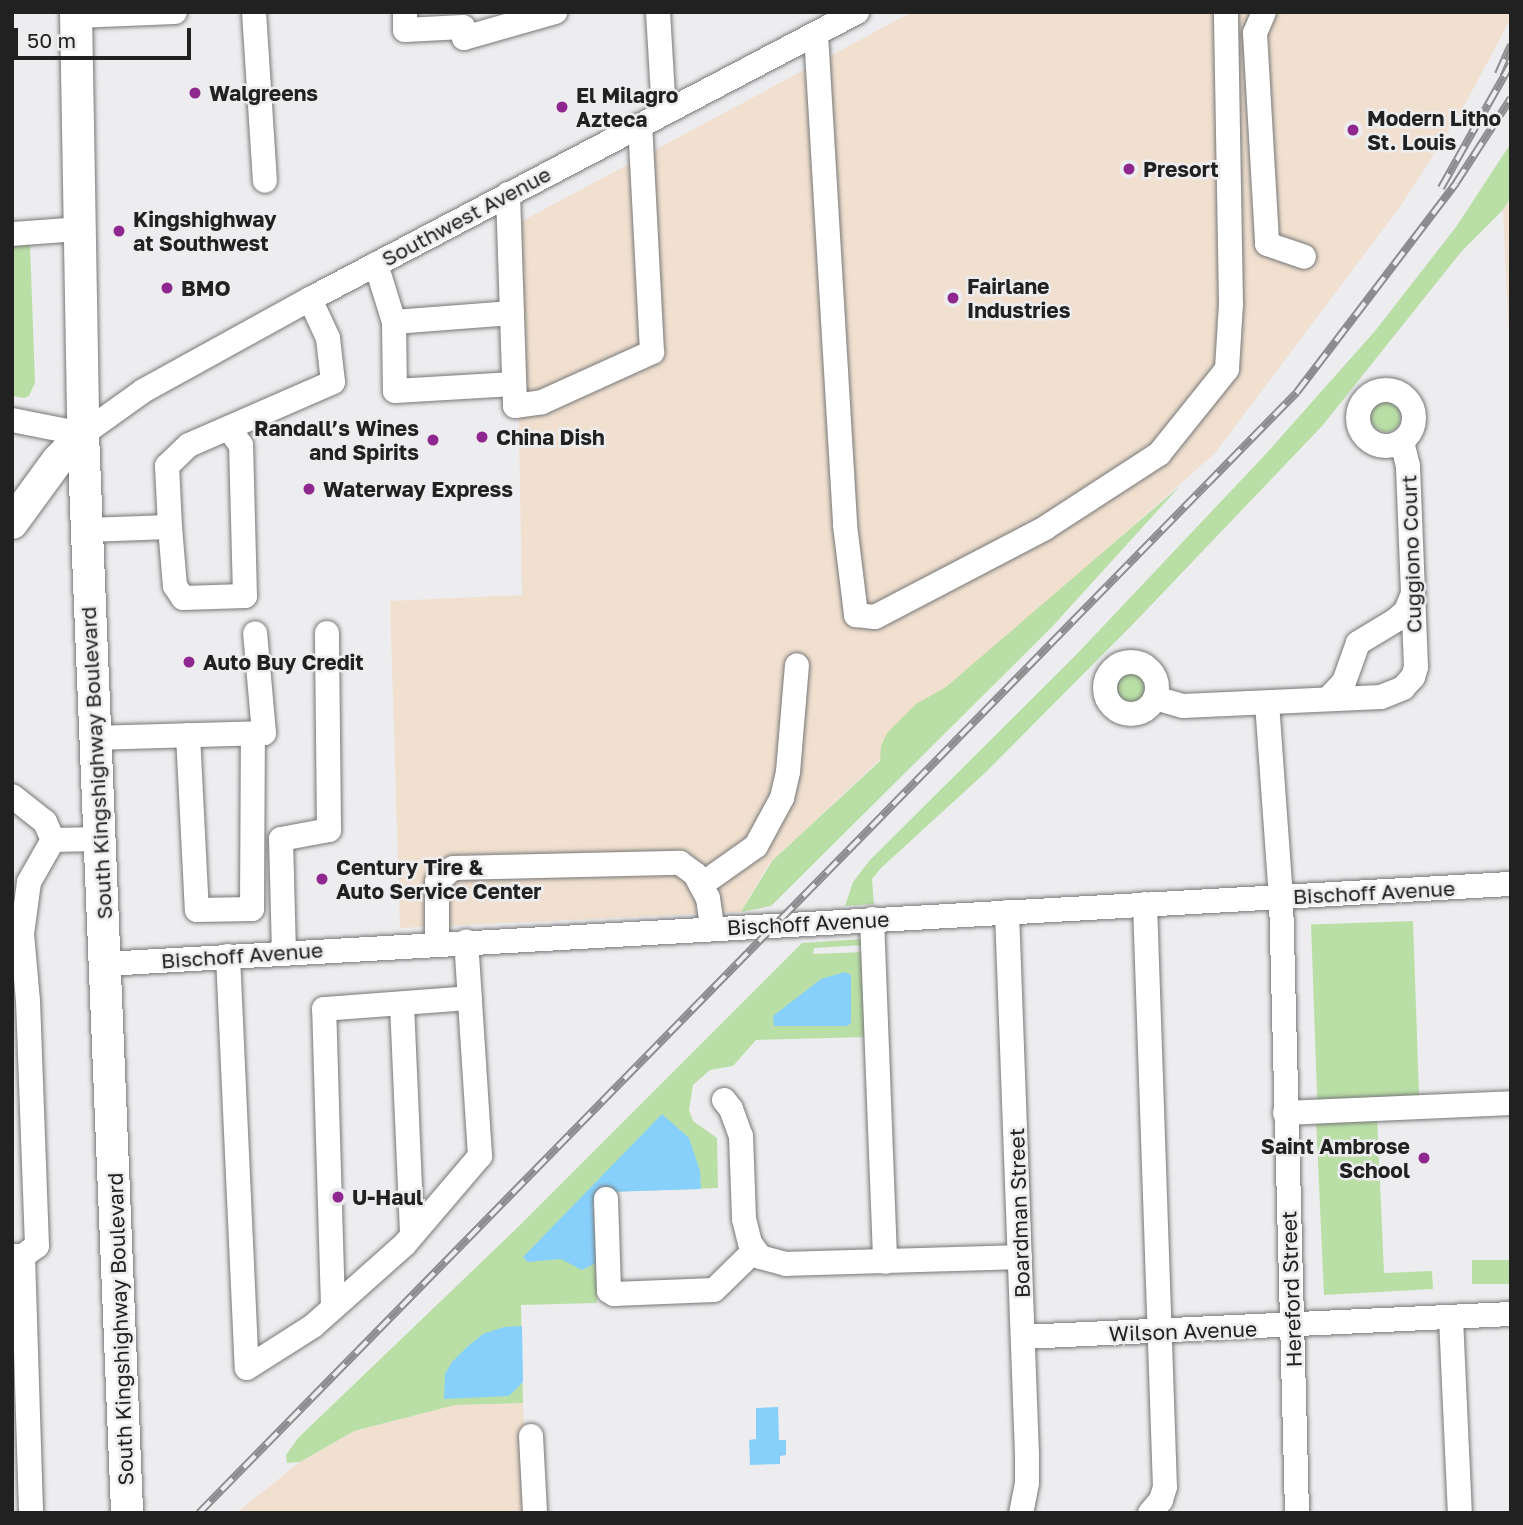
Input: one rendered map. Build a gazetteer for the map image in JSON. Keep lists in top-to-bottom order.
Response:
{
  "streets": {
    "main road": ["South Kingshighway Boulevard"],
    "street": [
      "Southwest Avenue",
      "Cuggiono Court",
      "Bischoff Avenue",
      "Boardman Street",
      "Hereford Street",
      "Wilson Avenue"
    ]
  },
  "crossings": [
    ["Southwest Avenue", "South Kingshighway Boulevard"],
    ["South Kingshighway Boulevard", "Bischoff Avenue"],
    ["Bischoff Avenue", "Boardman Street"],
    ["Bischoff Avenue", "Hereford Street"],
    ["Boardman Street", "Wilson Avenue"],
    ["Hereford Street", "Wilson Avenue"]
  ],
  "places": [
    "Walgreens",
    "El Milagro Azteca",
    "Modern Litho St. Louis",
    "Presort",
    "Kingshighway at Southwest",
    "BMO",
    "Fairlane Industries",
    "China Dish",
    "Randall’s Wines and Spirits",
    "Waterway Express",
    "Auto Buy Credit",
    "Century Tire & Auto Service Center",
    "Saint Ambrose School",
    "U-Haul"
  ],
  "scale_bar": "50 m"
}
